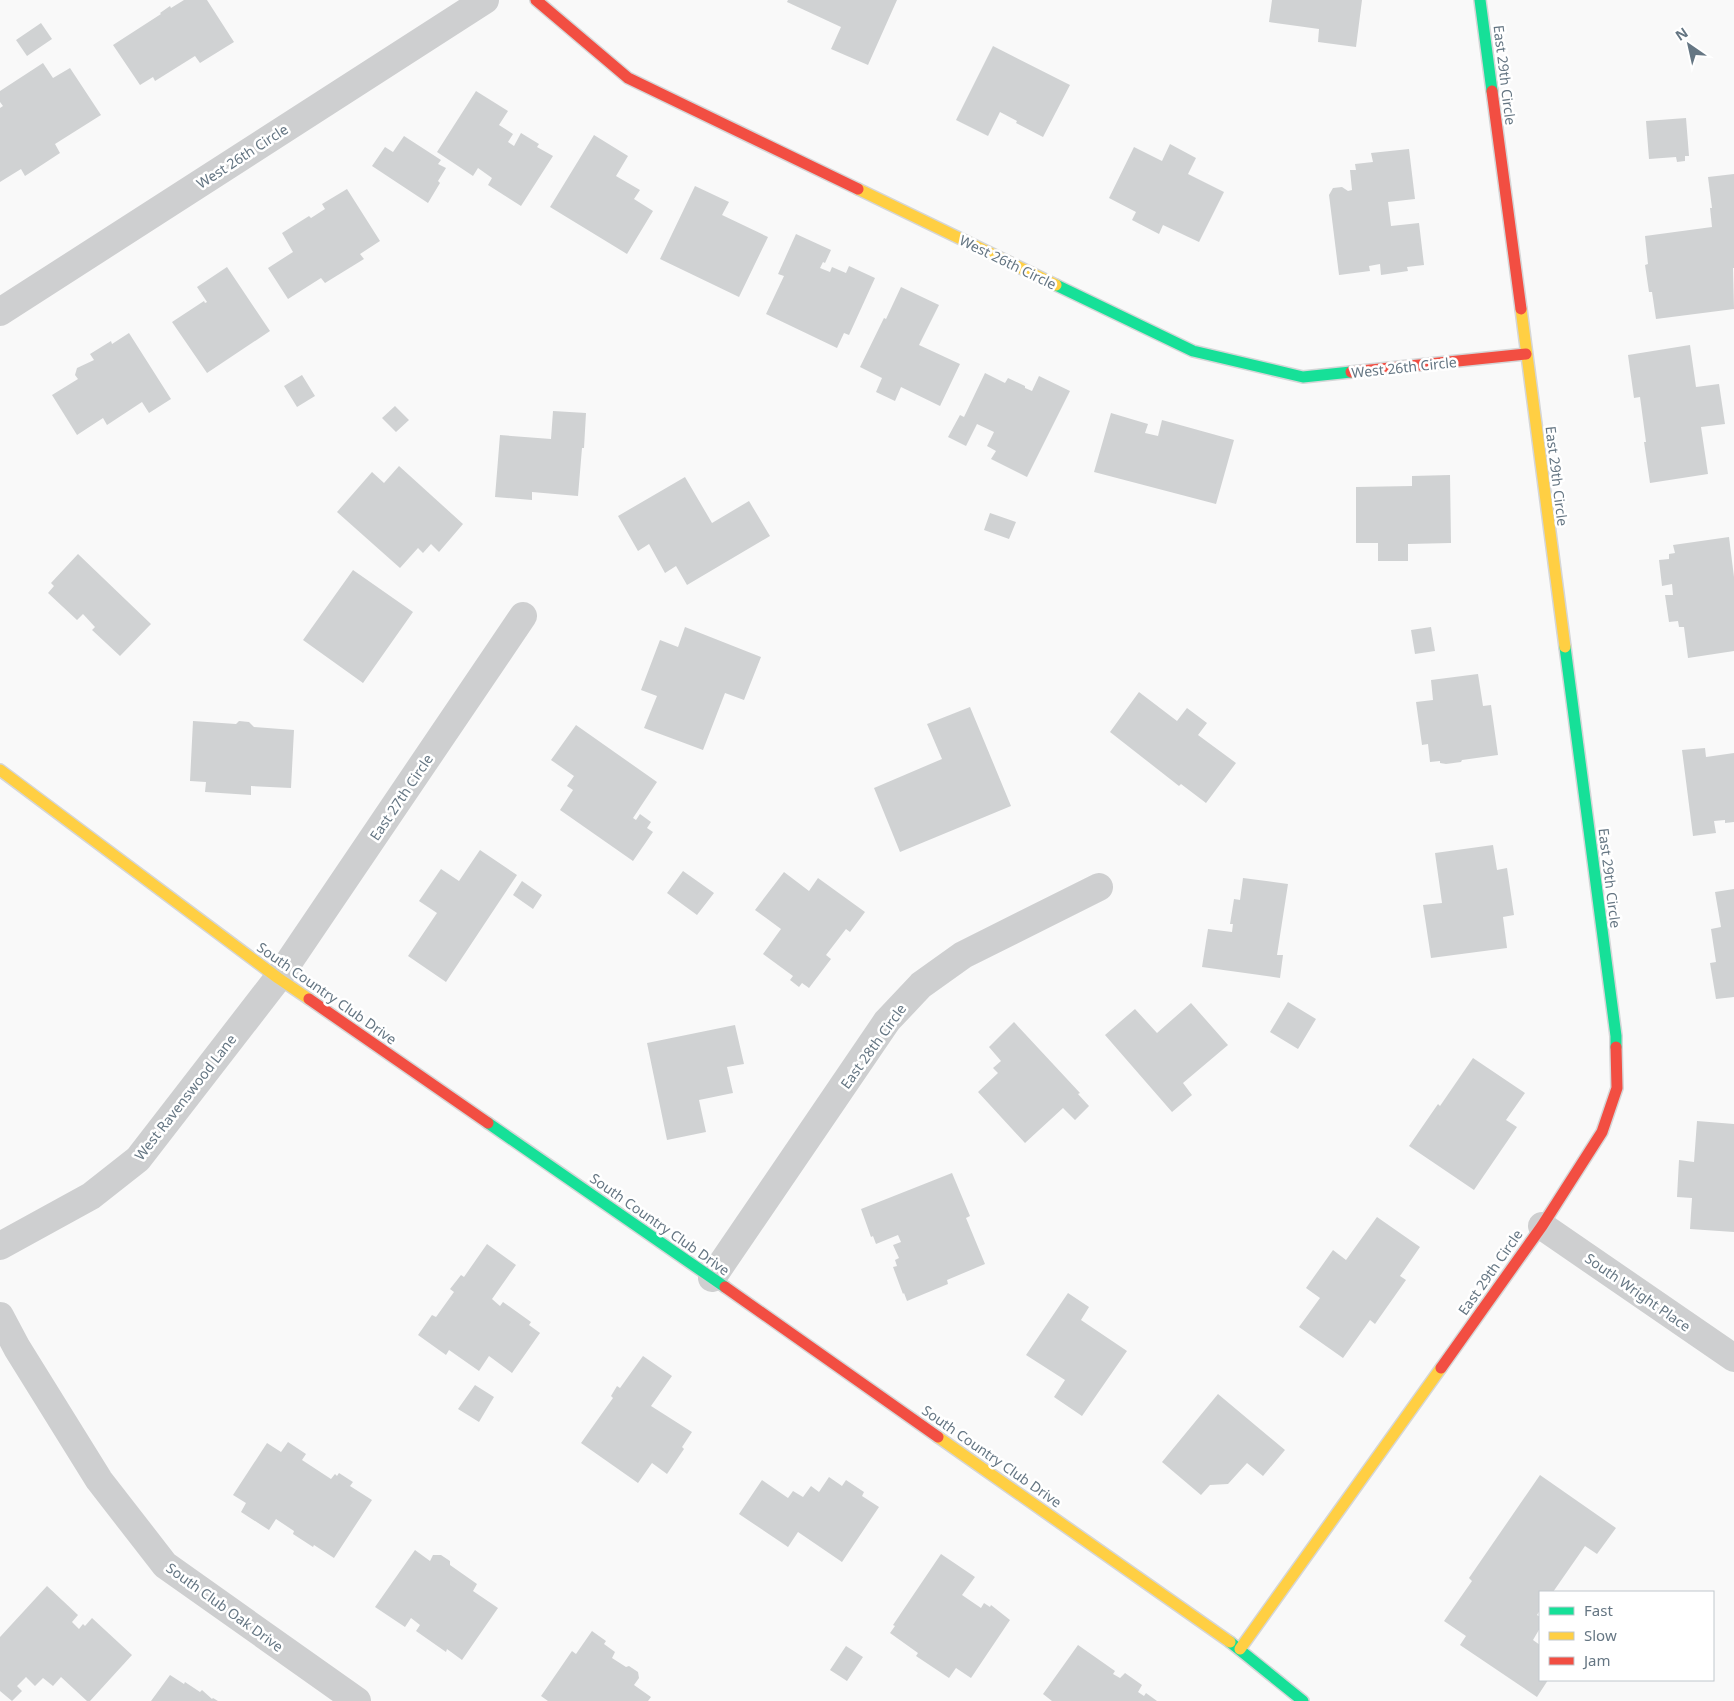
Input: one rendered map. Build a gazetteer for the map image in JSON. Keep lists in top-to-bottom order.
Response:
{
  "streets": {
    "street": [
      "East 29th Circle",
      "West 26th Circle",
      "East 27th Circle",
      "South Country Club Drive",
      "East 28th Circle",
      "West Ravenswood Lane",
      "South Wright Place",
      "South Club Oak Drive"
    ]
  },
  "crossings": [
    ["East 29th Circle", "West 26th Circle"],
    ["East 29th Circle", "South Country Club Drive"],
    ["East 29th Circle", "South Wright Place"],
    ["East 27th Circle", "South Country Club Drive"],
    ["East 27th Circle", "West Ravenswood Lane"],
    ["South Country Club Drive", "East 28th Circle"],
    ["South Country Club Drive", "West Ravenswood Lane"]
  ],
  "legend": ["Fast", "Slow", "Jam"],
  "north": "top left"
}
